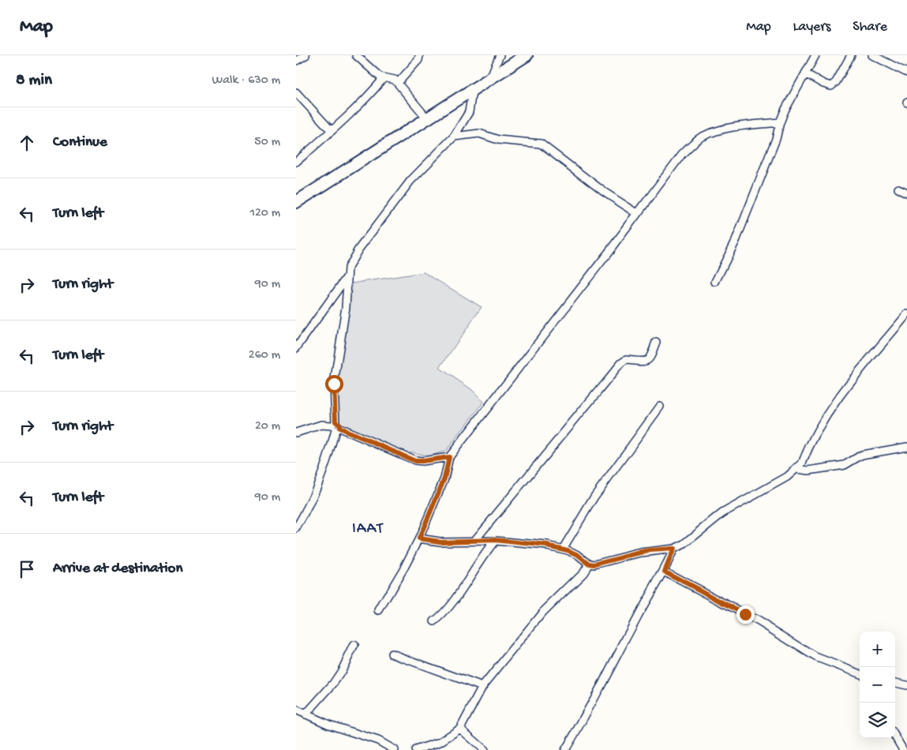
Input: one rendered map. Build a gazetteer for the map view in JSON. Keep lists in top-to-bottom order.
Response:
{
  "districts": ["IAAT"],
  "page": {
    "header": "Map",
    "nav": ["Map", "Layers", "Share"],
    "heading": ["8 min", "Walk · 630 m"],
    "list": [
      ["Continue", "50 m"],
      ["Turn left", "120 m"],
      ["Turn right", "90 m"],
      ["Turn left", "260 m"],
      ["Turn right", "20 m"],
      ["Turn left", "90 m"],
      "Arrive at destination"
    ],
    "map_buttons": ["+", "−"]
  }
}
